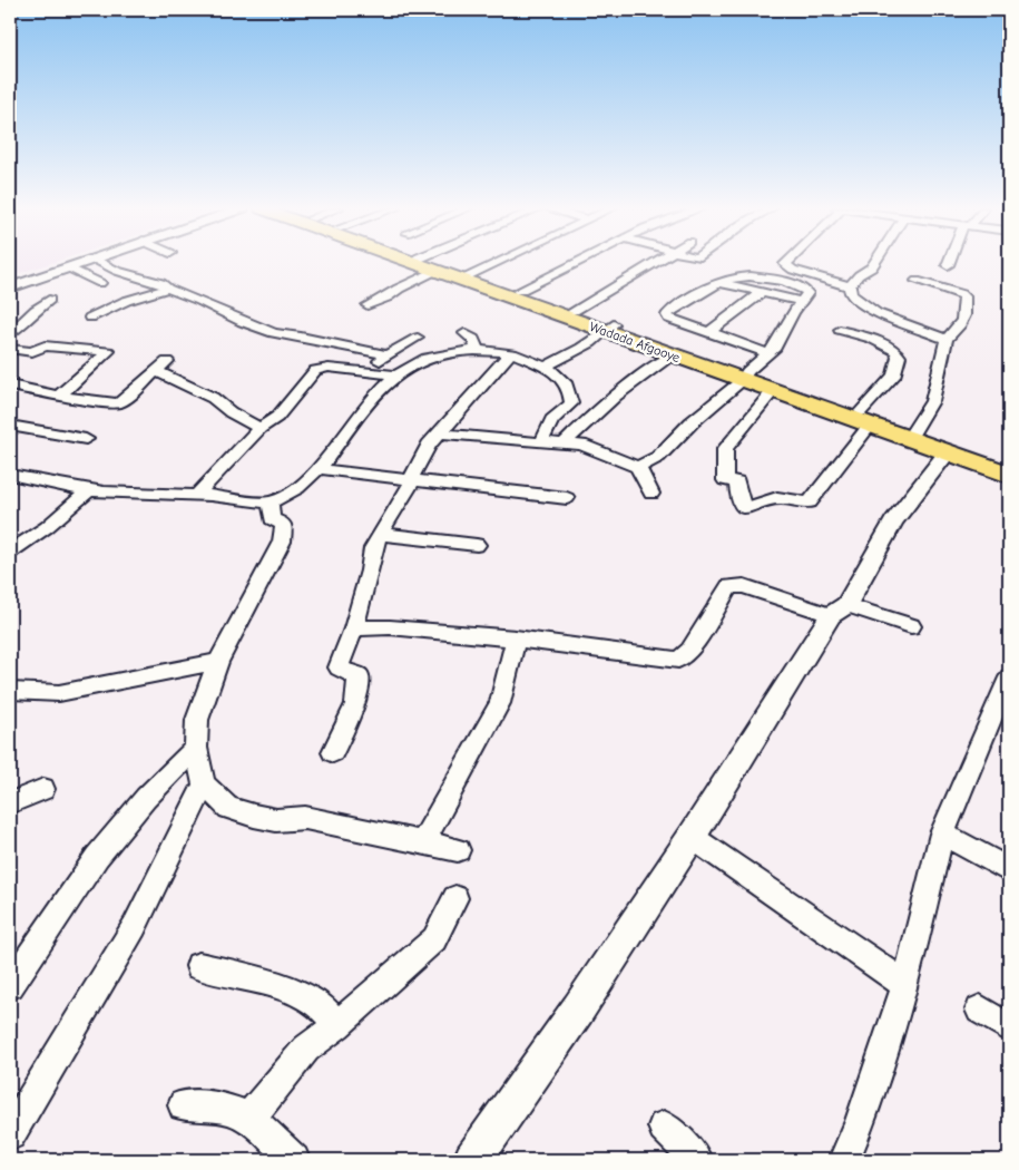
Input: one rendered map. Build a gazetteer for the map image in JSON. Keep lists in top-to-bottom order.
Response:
{
  "streets": {
    "highway": ["Wadada Afgooye"]
  }
}
